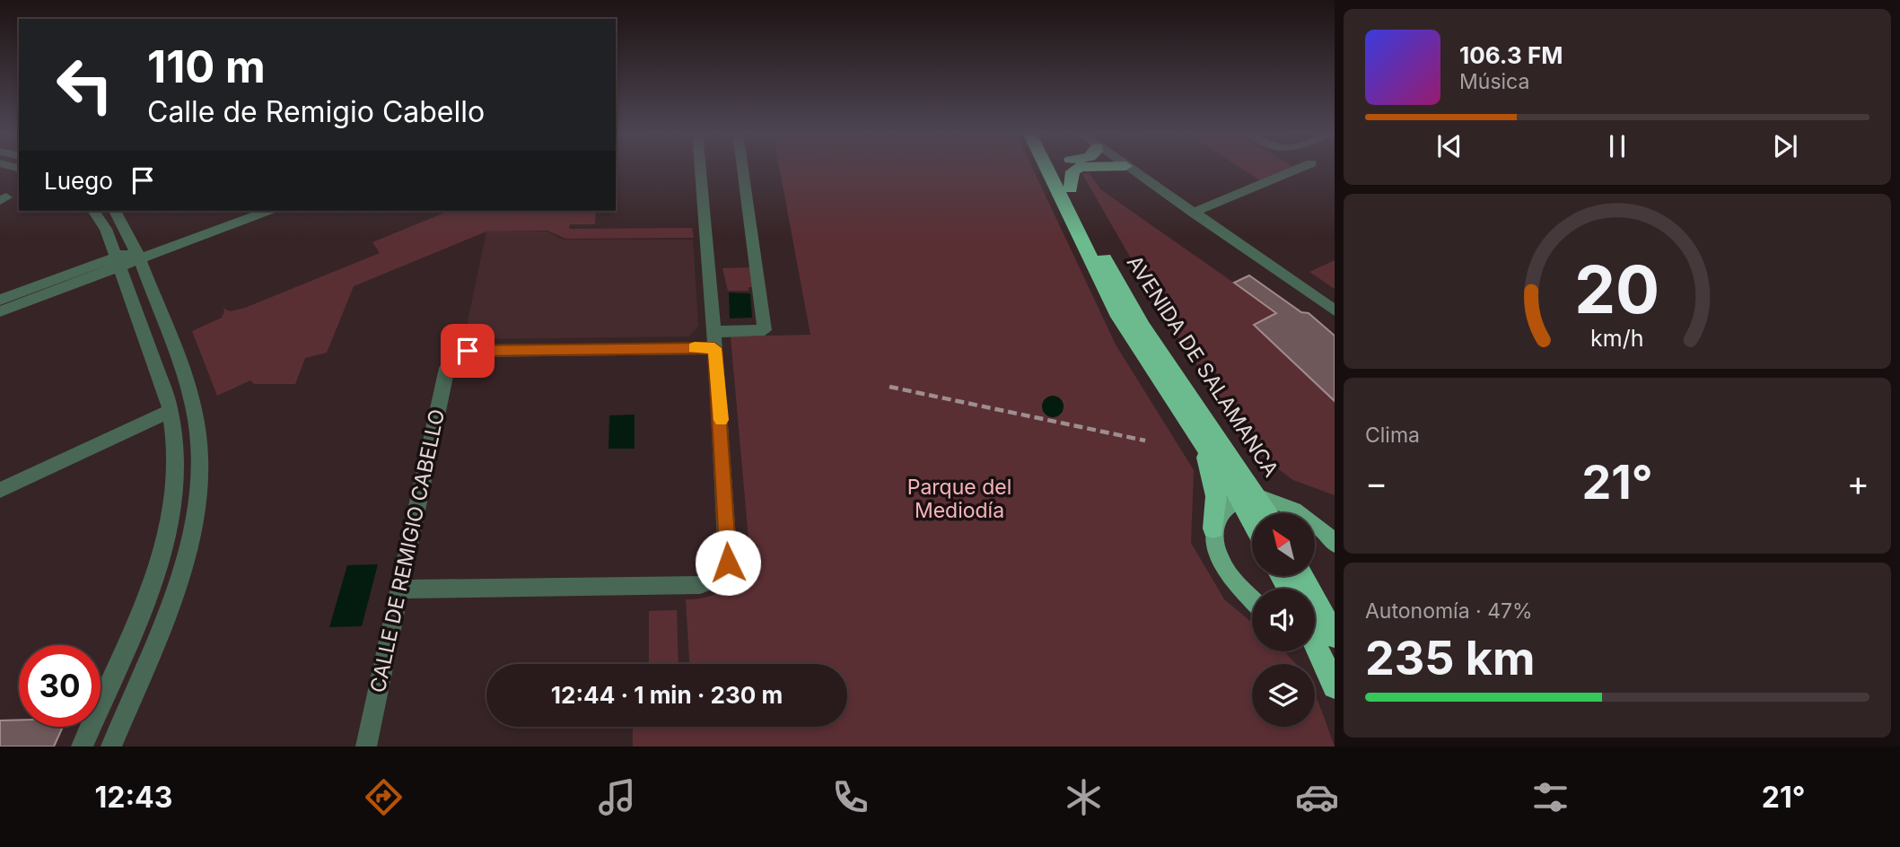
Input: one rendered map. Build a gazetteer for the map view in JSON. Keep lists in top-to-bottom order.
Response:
{
  "streets": {
    "highway": ["AVENIDA DE SALAMANCA"],
    "street": ["CALLE DE REMIGIO CABELLO"]
  },
  "parks": ["Parque del Mediodía"],
  "north": "top left",
  "page": {
    "turn": ["110 m", "Calle de Remigio Cabello"],
    "song": ["106.3 FM", "Música"],
    "then": "Luego",
    "tile": [
      "Clima",
      ["Autonomía · 47%", "235 km"]
    ],
    "heat": ["−", "21°", "+"],
    "limit": "30",
    "trip": "12:44 · 1 min · 230 m",
    "tabs": ["12:43", "21°"],
    "gauge": ["20", "km/h"]
  }
}
